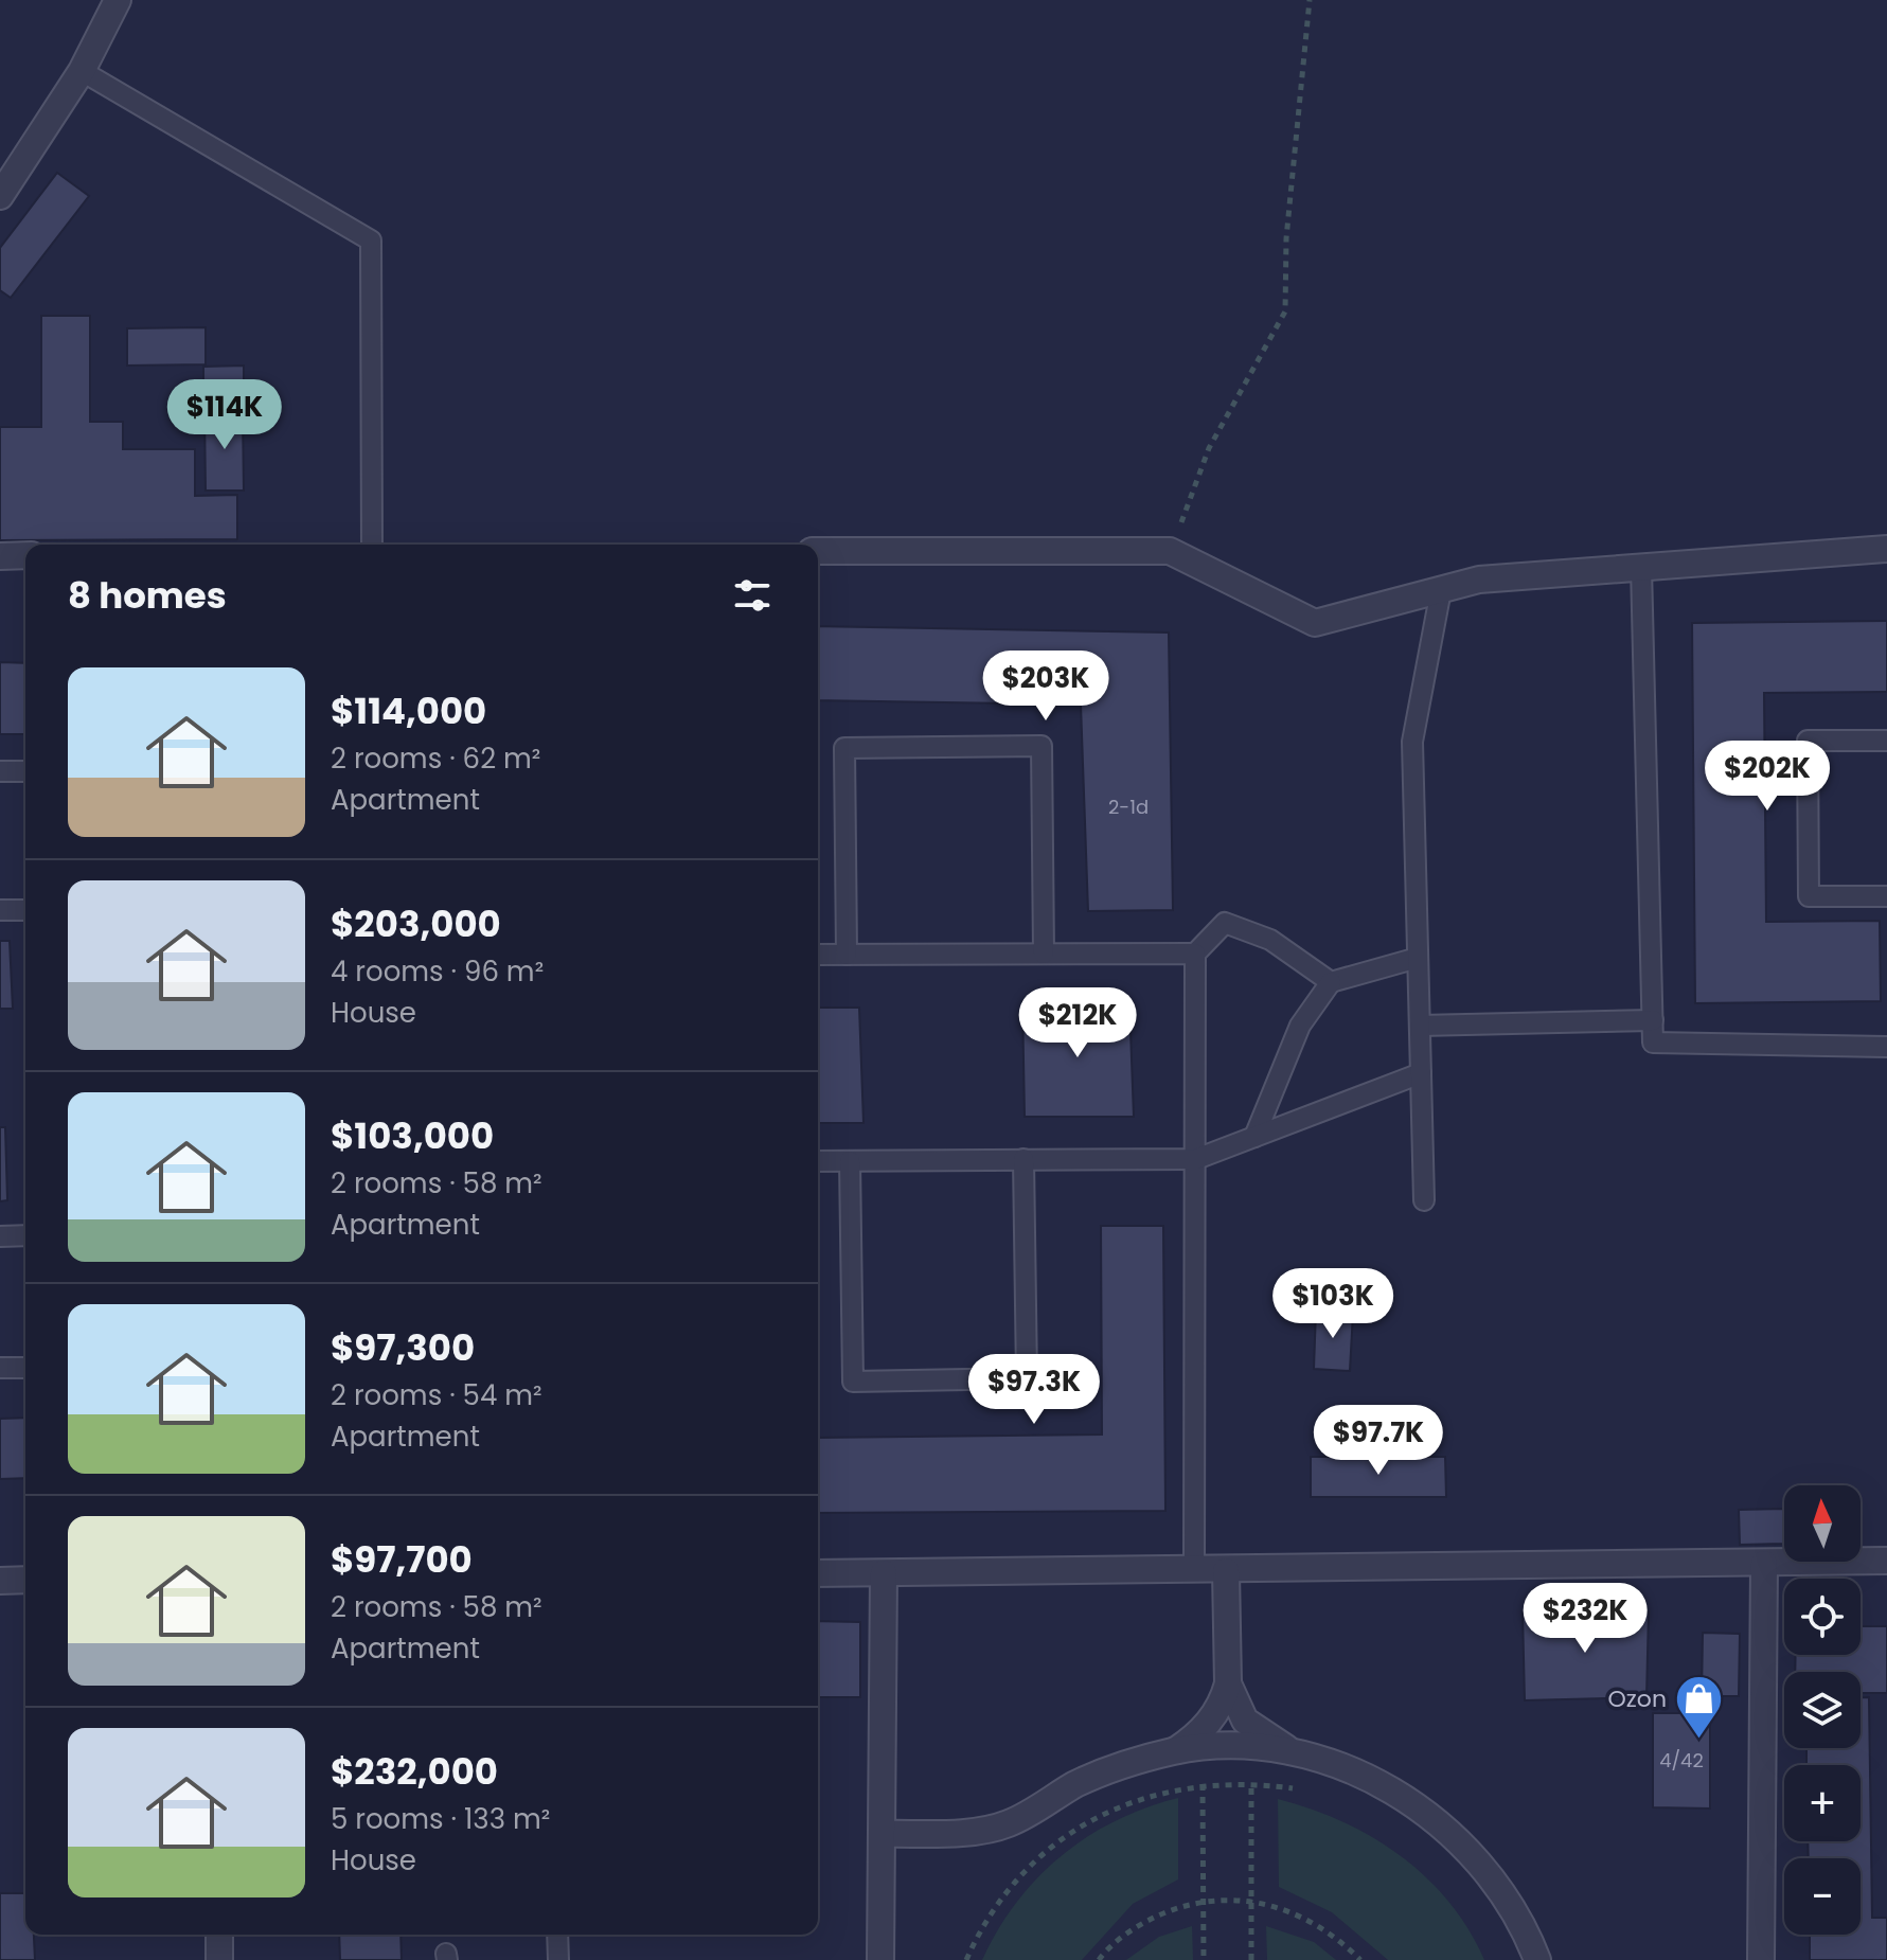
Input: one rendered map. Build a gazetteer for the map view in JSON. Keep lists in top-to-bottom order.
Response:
{
  "places": {
    "shop": ["Ozon"]
  },
  "house_numbers": ["2-1d", "4/42"],
  "north": "top",
  "page": {
    "price": [
      "$114K",
      "$203K",
      "$202K",
      "$212K",
      "$103K",
      "$97.3K",
      "$97.7K",
      "$232K"
    ],
    "heading": "8 homes",
    "list": [
      {
        "name": "$114,000",
        "note": "2 rooms · 62 m² · Apartment"
      },
      {
        "name": "$203,000",
        "note": "4 rooms · 96 m² · House"
      },
      {
        "name": "$103,000",
        "note": "2 rooms · 58 m² · Apartment"
      },
      {
        "name": "$97,300",
        "note": "2 rooms · 54 m² · Apartment"
      },
      {
        "name": "$97,700",
        "note": "2 rooms · 58 m² · Apartment"
      },
      {
        "name": "$232,000",
        "note": "5 rooms · 133 m² · House"
      }
    ],
    "map_buttons": ["+", "−"]
  }
}
